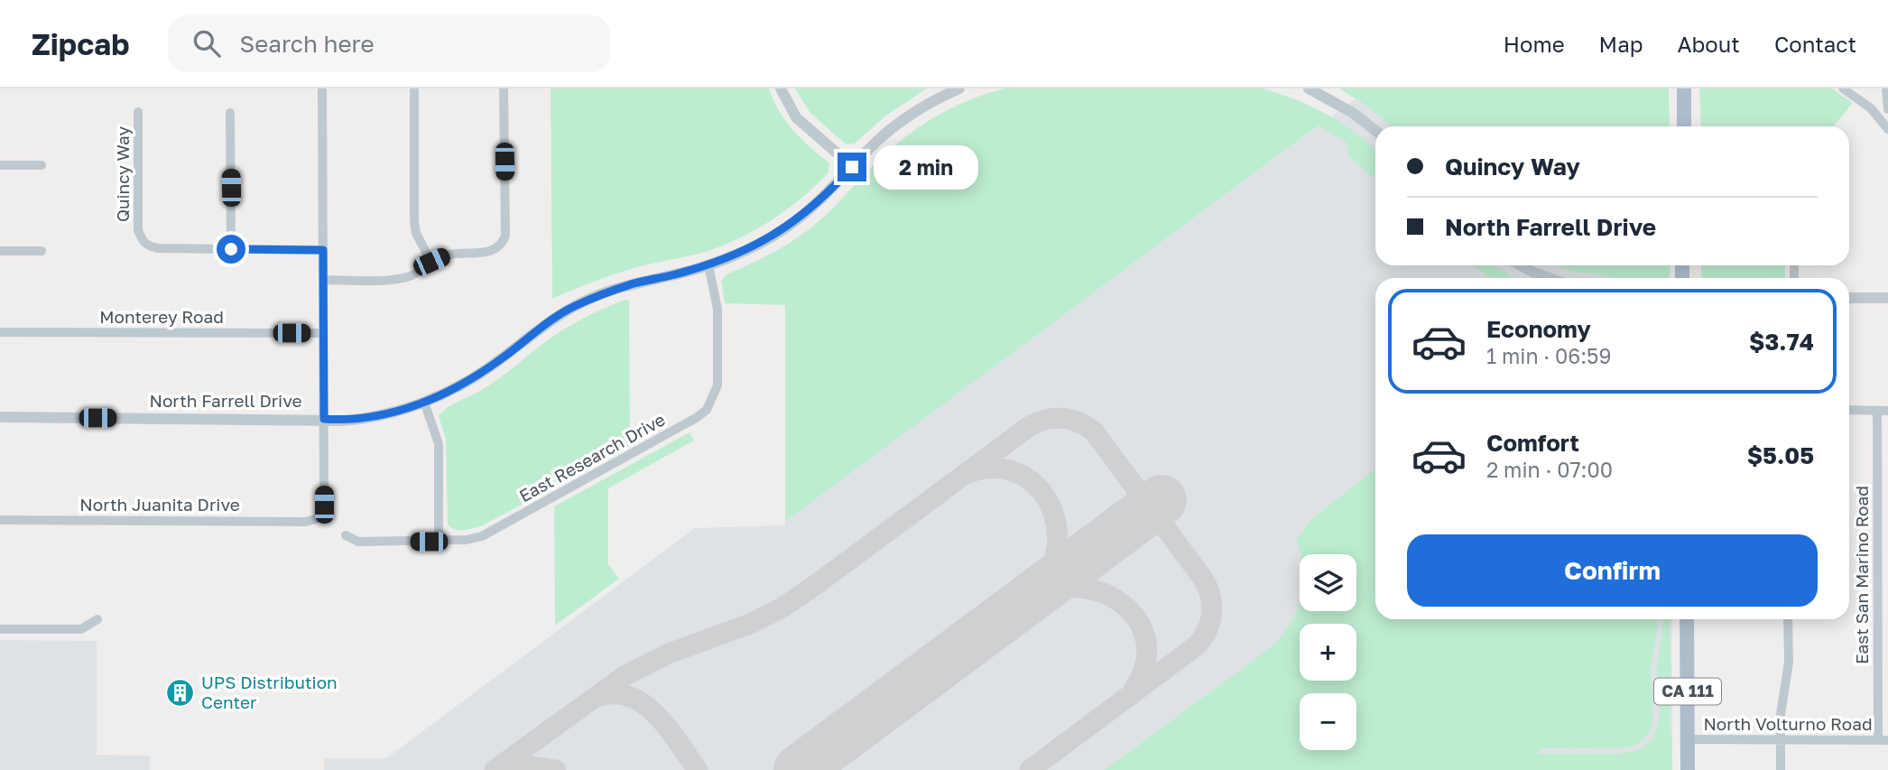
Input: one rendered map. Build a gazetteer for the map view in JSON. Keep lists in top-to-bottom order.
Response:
{
  "streets": {
    "main road": ["CA 111"],
    "street": [
      "Quincy Way",
      "Monterey Road",
      "North Farrell Drive",
      "East Research Drive",
      "North Juanita Drive",
      "East San Marino Road",
      "North Volturno Road"
    ]
  },
  "crossings": [
    ["North Farrell Drive", "East Research Drive"],
    ["North Farrell Drive", "North Juanita Drive"],
    ["East San Marino Road", "North Volturno Road"],
    ["CA 111", "North Volturno Road"]
  ],
  "places": {
    "building": ["UPS Distribution Center"]
  },
  "page": {
    "header": "Zipcab",
    "search": "Search here",
    "nav": [
      "Home",
      "Map",
      "About",
      "Contact"
    ],
    "banner": ["Quincy Way", "North Farrell Drive"],
    "bubble": "2 min",
    "list": [
      {
        "name": "Economy",
        "note": "1 min · 06:59",
        "value": "$3.74"
      },
      {
        "name": "Comfort",
        "note": "2 min · 07:00",
        "value": "$5.05"
      }
    ],
    "buttons": "Confirm",
    "map_buttons": ["+", "−"]
  }
}
